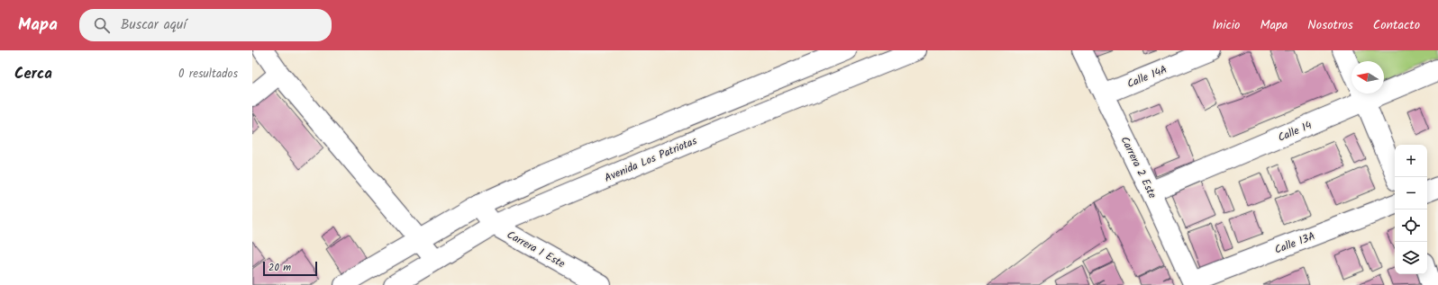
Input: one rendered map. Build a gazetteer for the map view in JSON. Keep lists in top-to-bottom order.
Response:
{
  "streets": {
    "street": [
      "Calle 14A",
      "Calle 14",
      "Avenida Los Patriotas",
      "Carrera 2 Este",
      "Calle 13A",
      "Carrera 1 Este"
    ]
  },
  "crossings": [
    ["Calle 14A", "Carrera 2 Este"],
    ["Calle 14", "Carrera 2 Este"],
    ["Avenida Los Patriotas", "Carrera 1 Este"],
    ["Carrera 2 Este", "Calle 13A"]
  ],
  "scale_bar": "20 m",
  "north": "left",
  "page": {
    "header": "Mapa",
    "search": "Buscar aquí",
    "nav": [
      "Inicio",
      "Mapa",
      "Nosotros",
      "Contacto"
    ],
    "heading": ["Cerca", "0 resultados"],
    "map_buttons": ["+", "−"],
    "scale": "20 m"
  }
}
